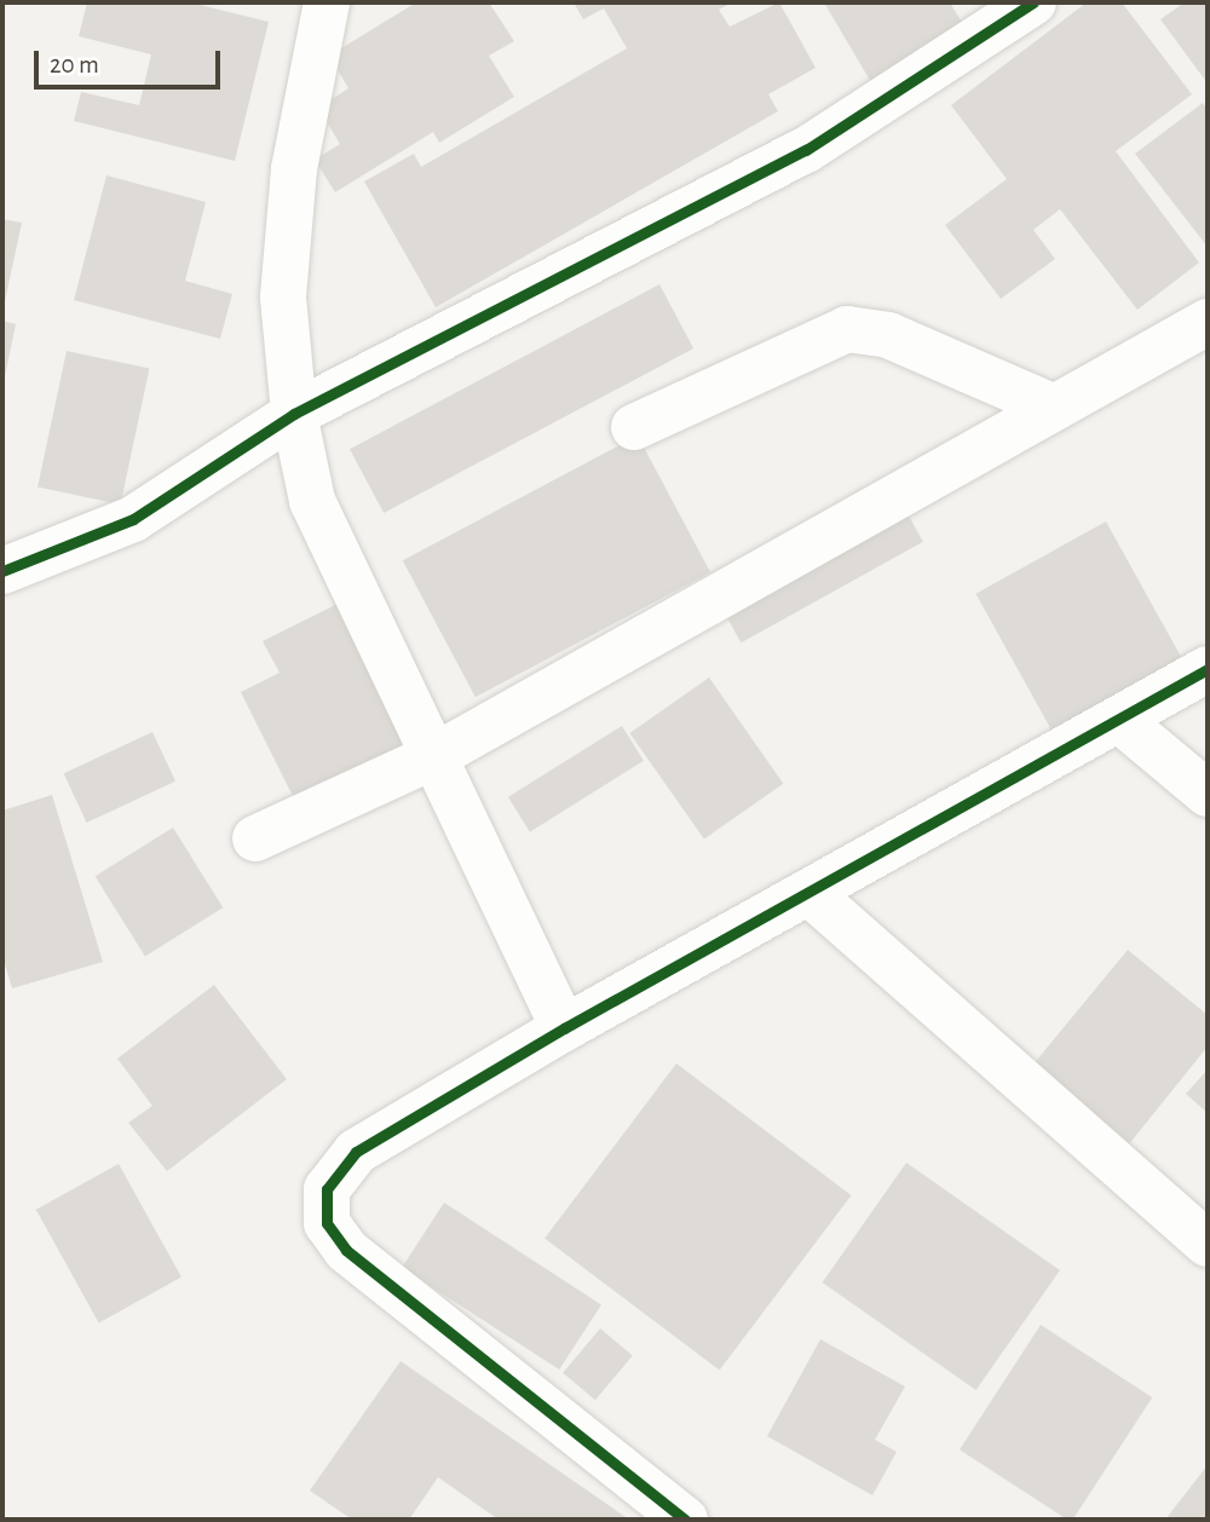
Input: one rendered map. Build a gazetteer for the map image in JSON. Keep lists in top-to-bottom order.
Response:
{
  "scale_bar": "20 m"
}
